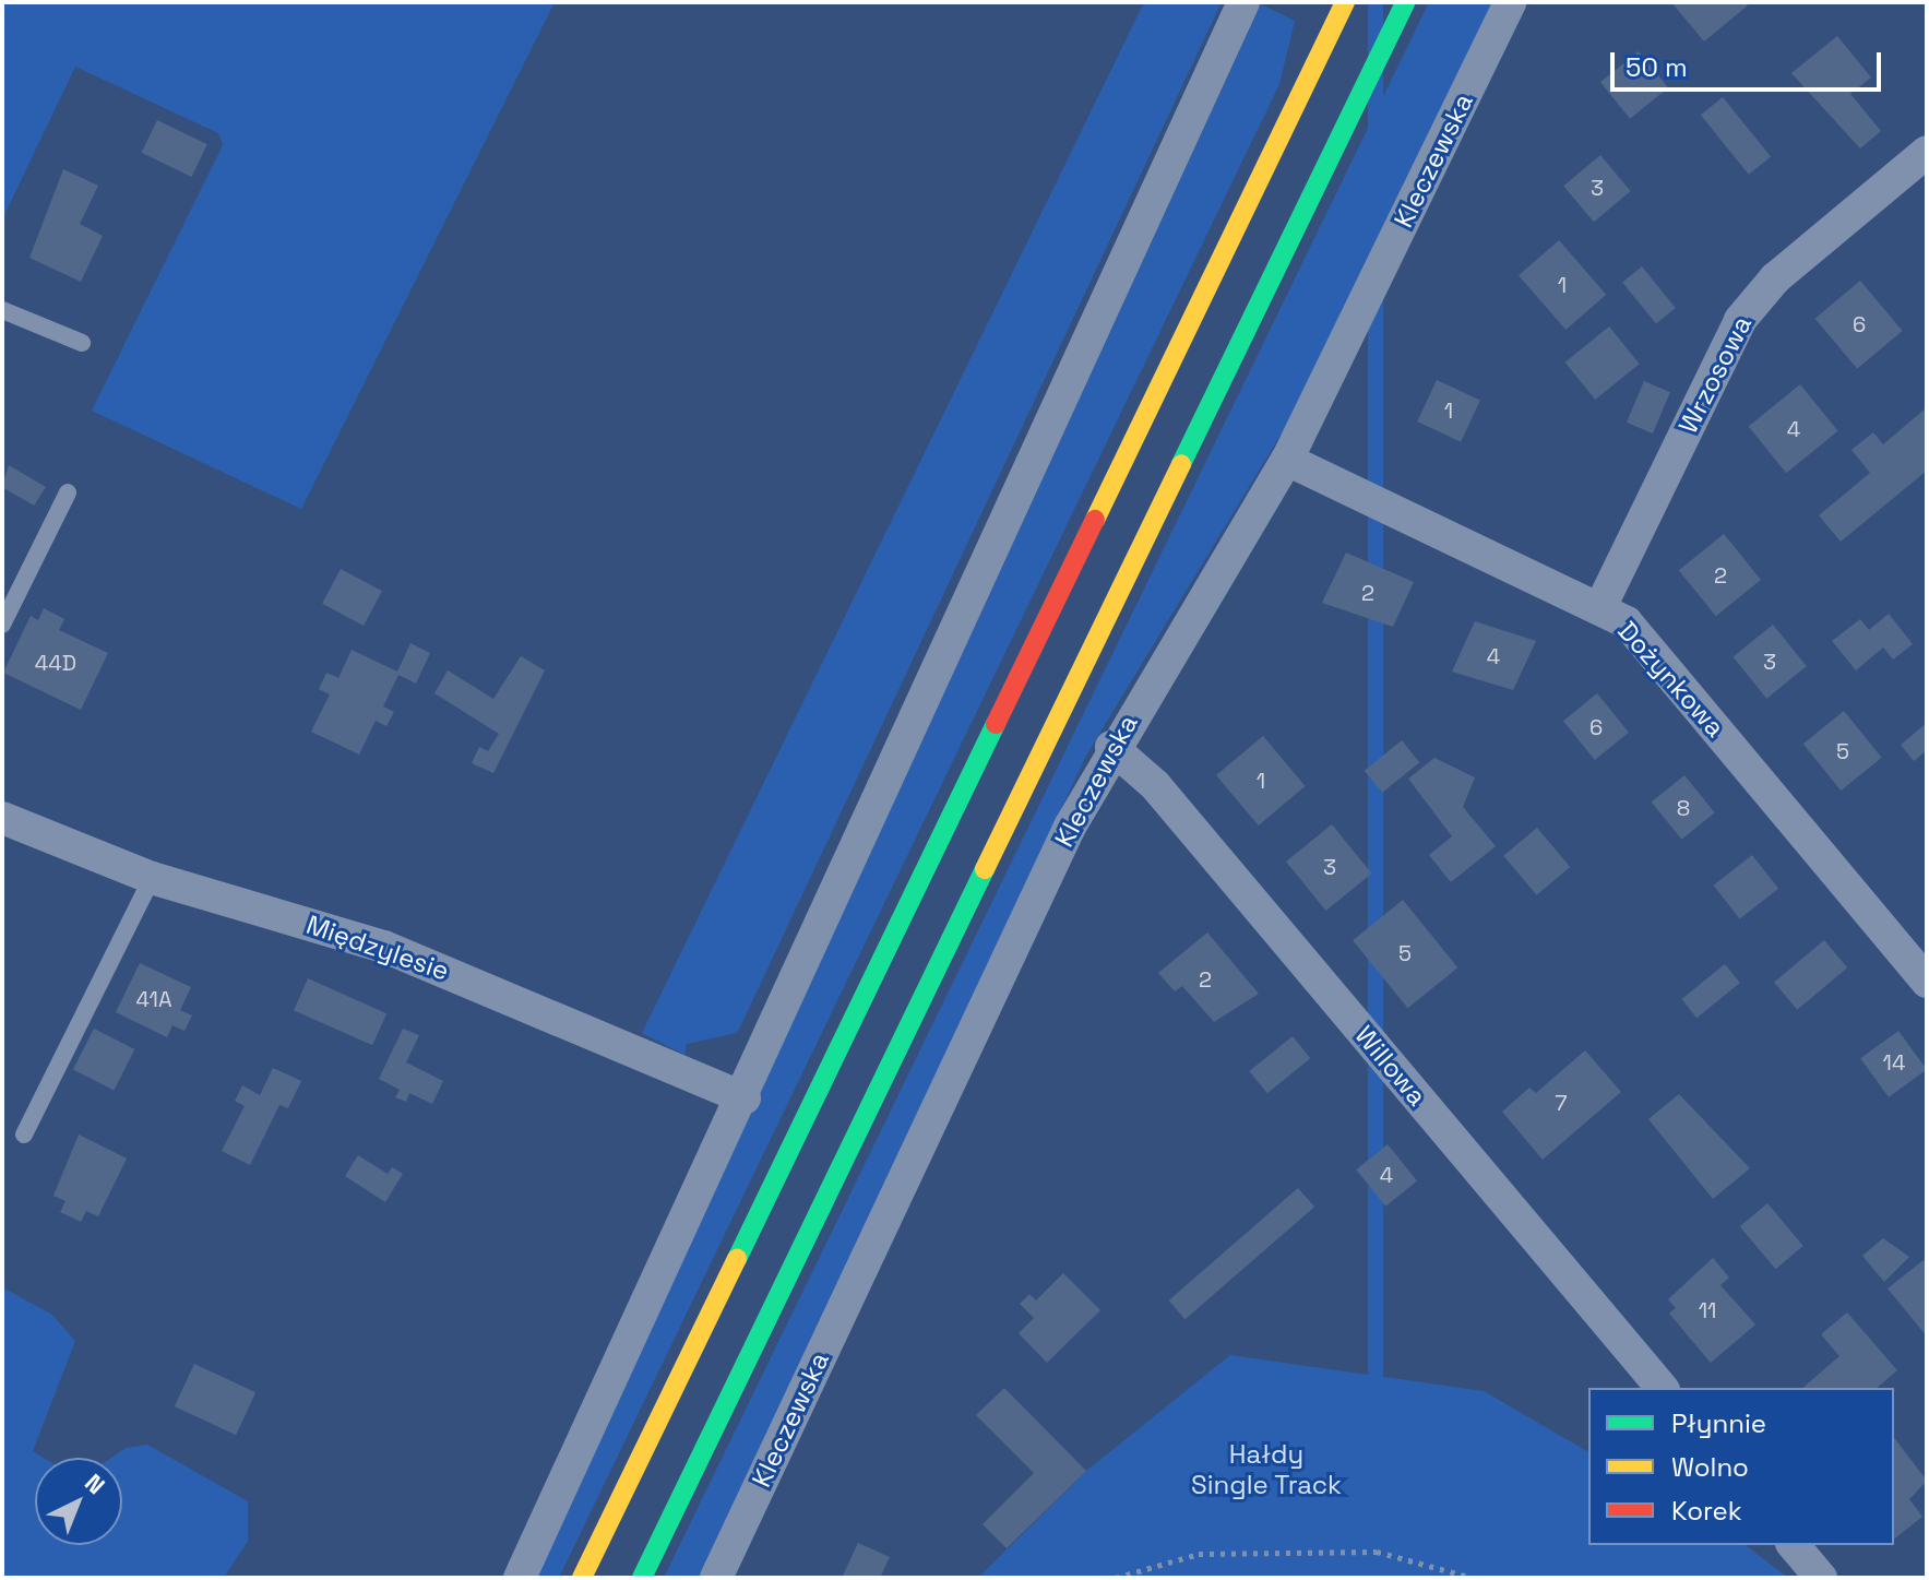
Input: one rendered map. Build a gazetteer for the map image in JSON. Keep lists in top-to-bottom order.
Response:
{
  "streets": {
    "street": [
      "Kleczewska",
      "Wrzosowa",
      "Dożynkowa",
      "Międzylesie",
      "Willowa"
    ]
  },
  "crossings": [
    ["Kleczewska", "Dożynkowa"],
    ["Kleczewska", "Willowa"],
    ["Wrzosowa", "Dożynkowa"]
  ],
  "parks": ["Hałdy Single Track"],
  "house_numbers": [
    "3",
    "1",
    "6",
    "1",
    "4",
    "2",
    "2",
    "4",
    "3",
    "44D",
    "6",
    "5",
    "1",
    "8",
    "3",
    "5",
    "2",
    "41A",
    "14",
    "7",
    "4",
    "11"
  ],
  "legend": ["Płynnie", "Wolno", "Korek"],
  "scale_bar": "50 m",
  "north": "top right"
}
